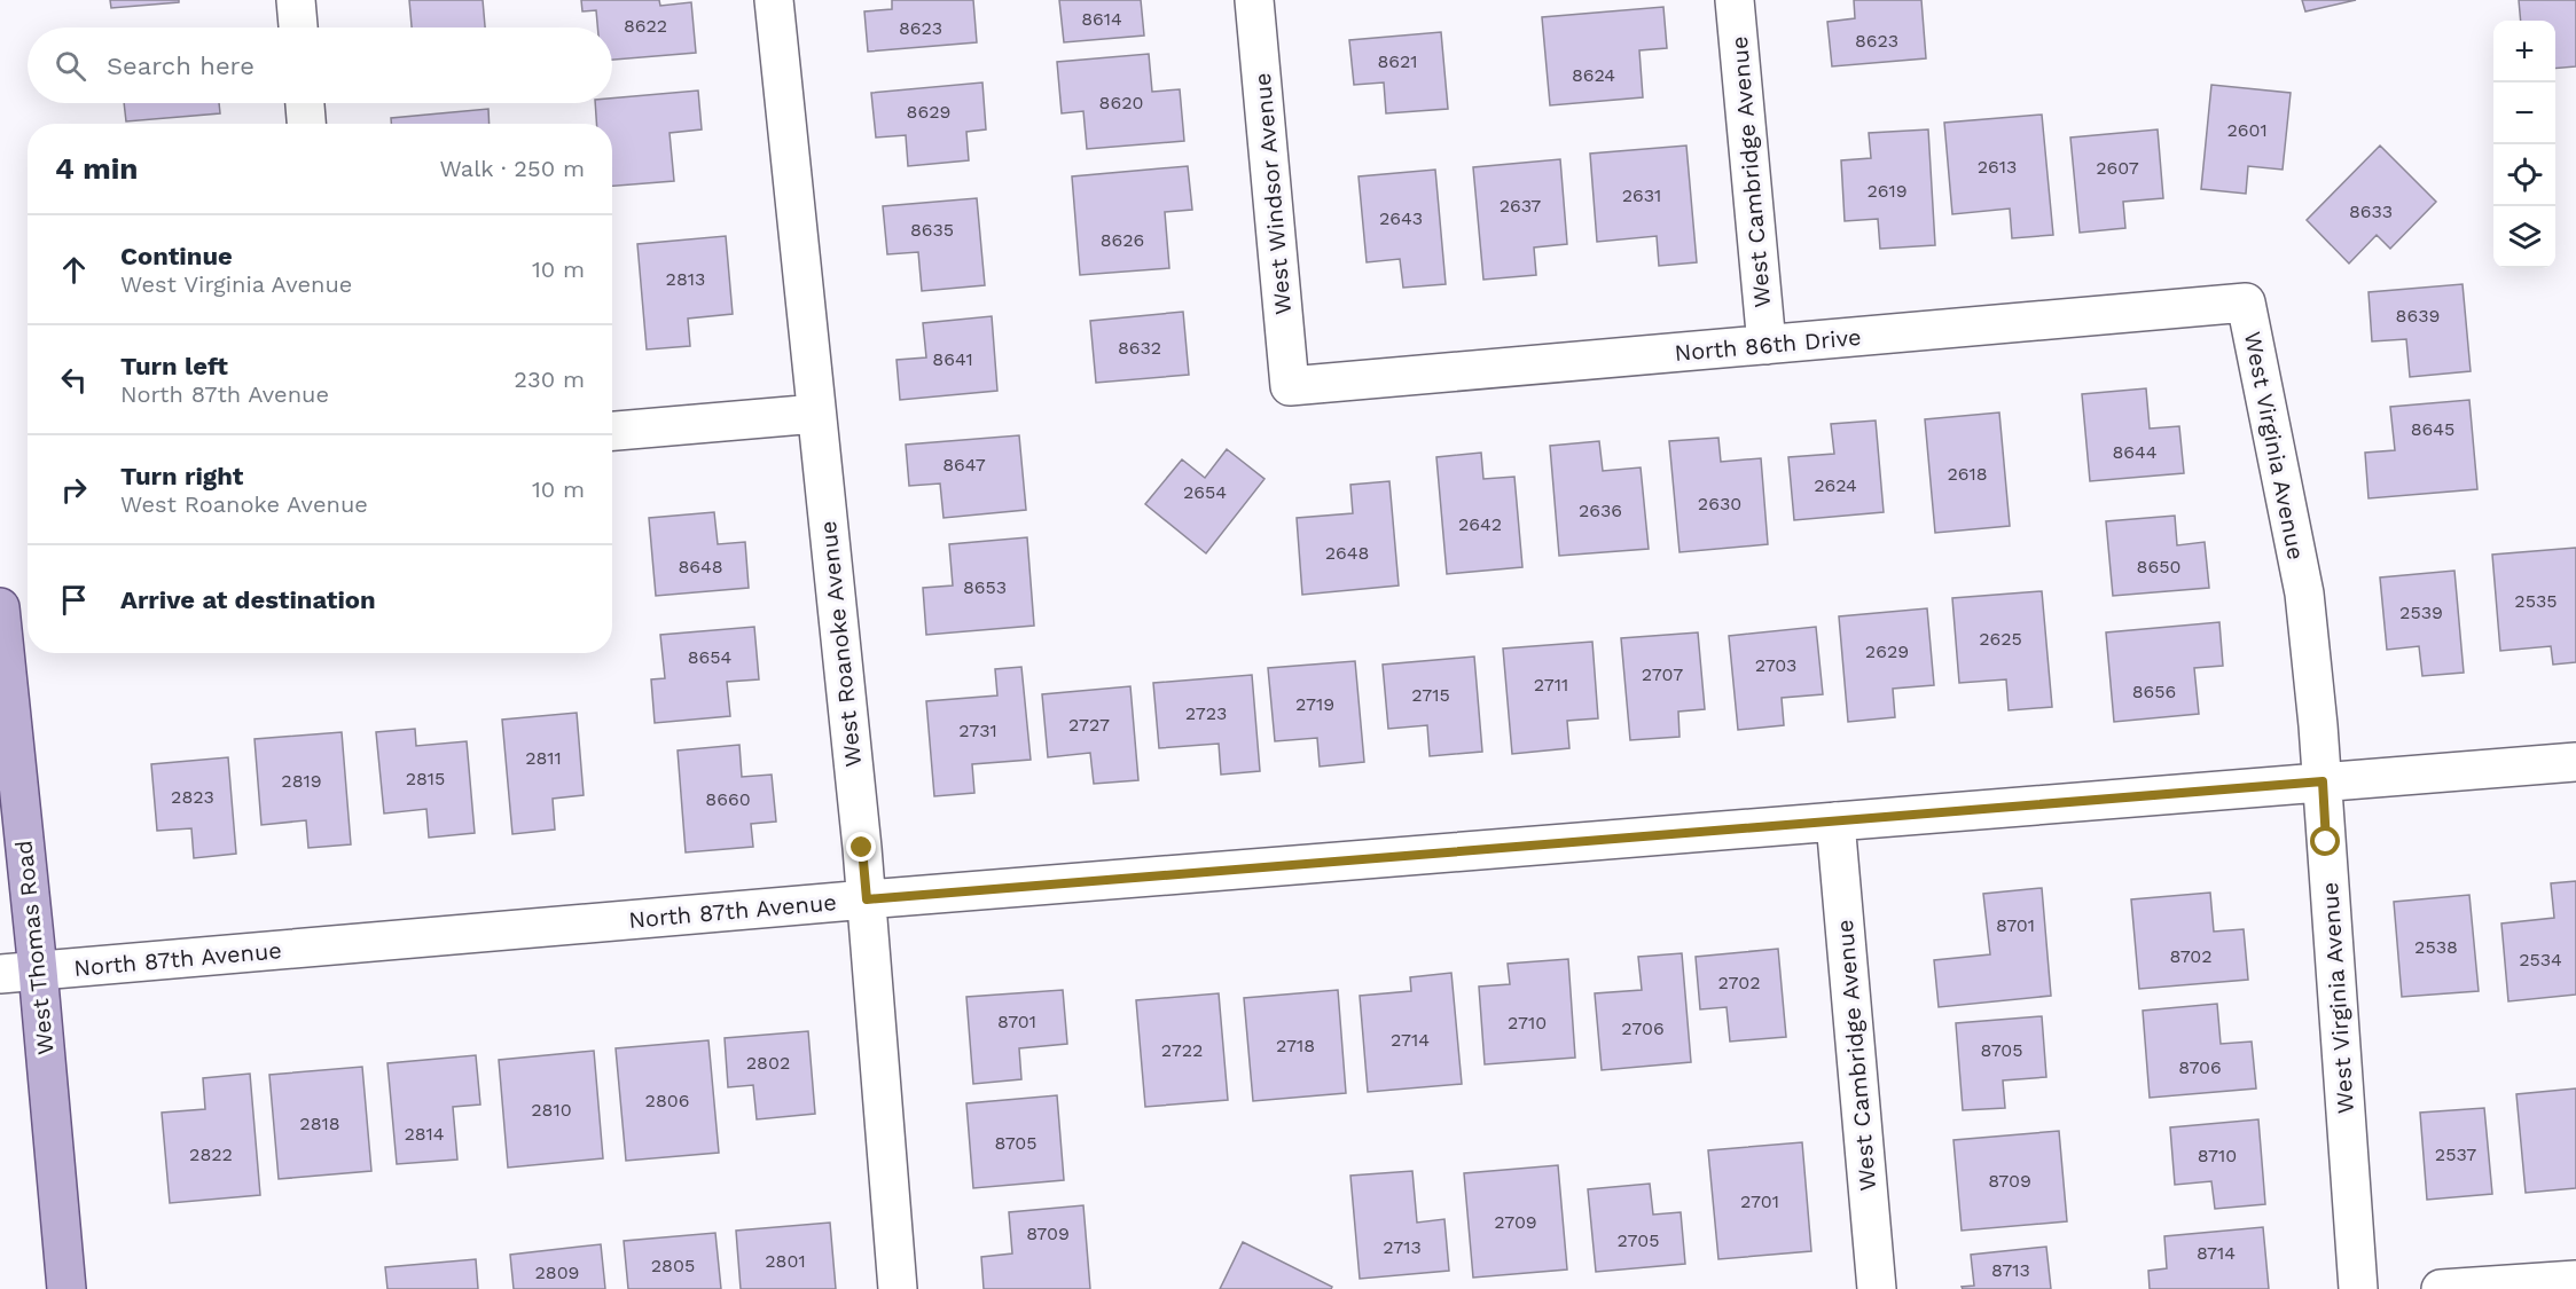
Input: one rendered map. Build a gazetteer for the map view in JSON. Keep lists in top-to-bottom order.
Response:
{
  "streets": {
    "main road": ["West Thomas Road"],
    "street": [
      "West Cambridge Avenue",
      "West Windsor Avenue",
      "North 86th Drive",
      "West Virginia Avenue",
      "West Roanoke Avenue",
      "North 87th Avenue"
    ]
  },
  "crossings": [
    ["West Cambridge Avenue", "North 86th Drive"],
    ["West Cambridge Avenue", "North 87th Avenue"],
    ["West Windsor Avenue", "North 86th Drive"],
    ["North 86th Drive", "West Virginia Avenue"],
    ["West Virginia Avenue", "North 87th Avenue"],
    ["West Roanoke Avenue", "North 87th Avenue"],
    ["North 87th Avenue", "West Thomas Road"]
  ],
  "house_numbers": [
    "8614",
    "8622",
    "8623",
    "8623",
    "8621",
    "8624",
    "8620",
    "8629",
    "2601",
    "2613",
    "2607",
    "2619",
    "2631",
    "2637",
    "8633",
    "2643",
    "8635",
    "8626",
    "2813",
    "8639",
    "8632",
    "8641",
    "8645",
    "8644",
    "8647",
    "2618",
    "2624",
    "2654",
    "2630",
    "2636",
    "2642",
    "2648",
    "8648",
    "8650",
    "8653",
    "2535",
    "2539",
    "2625",
    "2629",
    "8654",
    "2703",
    "2707",
    "2711",
    "8656",
    "2715",
    "2719",
    "2723",
    "2727",
    "2731",
    "2811",
    "2815",
    "2819",
    "2823",
    "8660",
    "8701",
    "2538",
    "8702",
    "2534",
    "2702",
    "8701",
    "2710",
    "2706",
    "2714",
    "2718",
    "2722",
    "8705",
    "2802",
    "8706",
    "2806",
    "2810",
    "2818",
    "2814",
    "8705",
    "2822",
    "2537",
    "8710",
    "8709",
    "2701",
    "2709",
    "8709",
    "2705",
    "2713",
    "8714",
    "2801",
    "2805",
    "8713",
    "2809"
  ],
  "page": {
    "map_buttons": ["+", "−"],
    "search": "Search here",
    "heading": ["4 min", "Walk · 250 m"],
    "list": [
      ["Continue", "West Virginia Avenue", "10 m"],
      ["Turn left", "North 87th Avenue", "230 m"],
      ["Turn right", "West Roanoke Avenue", "10 m"],
      "Arrive at destination"
    ]
  }
}
